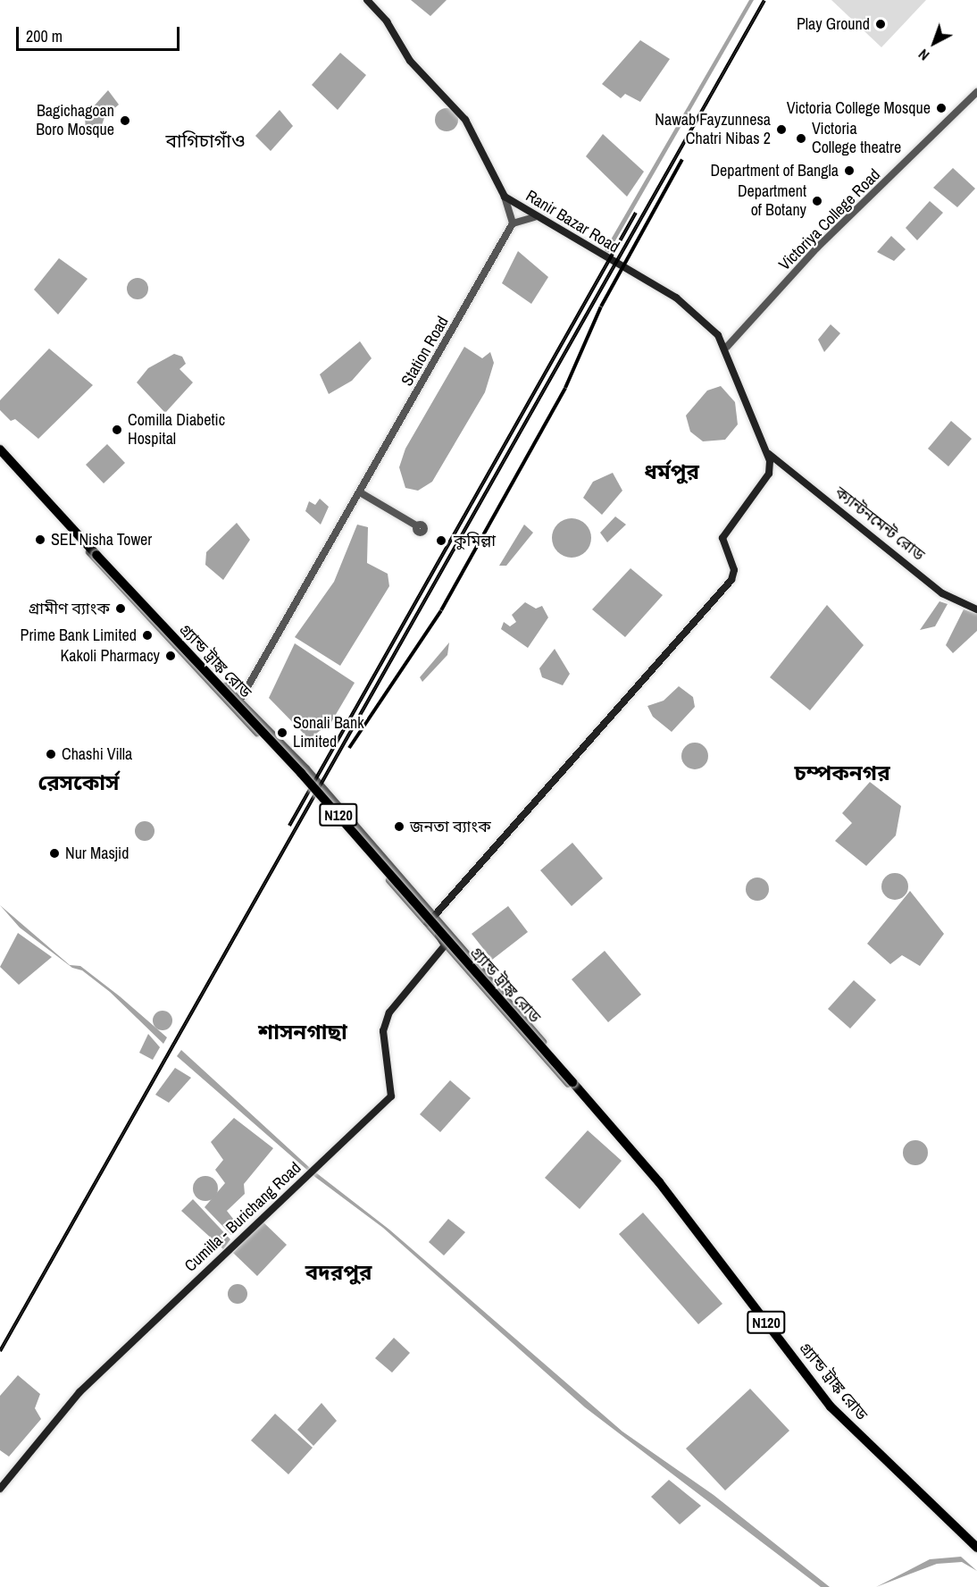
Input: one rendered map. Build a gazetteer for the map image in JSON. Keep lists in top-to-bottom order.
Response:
{
  "streets": {
    "highway": ["গ্র্যান্ড ট্রাঙ্ক রোড", "N120"],
    "main road": ["Ranir Bazar Road", "ক্যান্টনমেন্ট রোড", "Cumilla - Burichang Road"],
    "street": ["Victoriya College Road", "Station Road"]
  },
  "crossings": [
    ["Victoriya College Road", "Ranir Bazar Road"],
    ["Ranir Bazar Road", "ক্যান্টনমেন্ট রোড"]
  ],
  "districts": [
    "বাগিচাগাঁও",
    "ধর্মপুর",
    "চম্পকনগর",
    "রেসকোর্স",
    "শাসনগাছা",
    "বদরপুর"
  ],
  "places": [
    "Play Ground",
    "Victoria College Mosque",
    "Bagichagoan Boro Mosque",
    "Nawab Fayzunnesa Chatri Nibas 2",
    "Victoria College theatre",
    "Department of Bangla",
    "Department of Botany",
    "Comilla Diabetic Hospital",
    "SEL Nisha Tower",
    "কুমিল্লা",
    "গ্রামীণ ব্যাংক",
    "Prime Bank Limited",
    "Kakoli Pharmacy",
    "Sonali Bank Limited",
    "Chashi Villa",
    "জনতা ব্যাংক",
    "Nur Masjid"
  ],
  "scale_bar": "200 m",
  "north": "bottom left"
}
